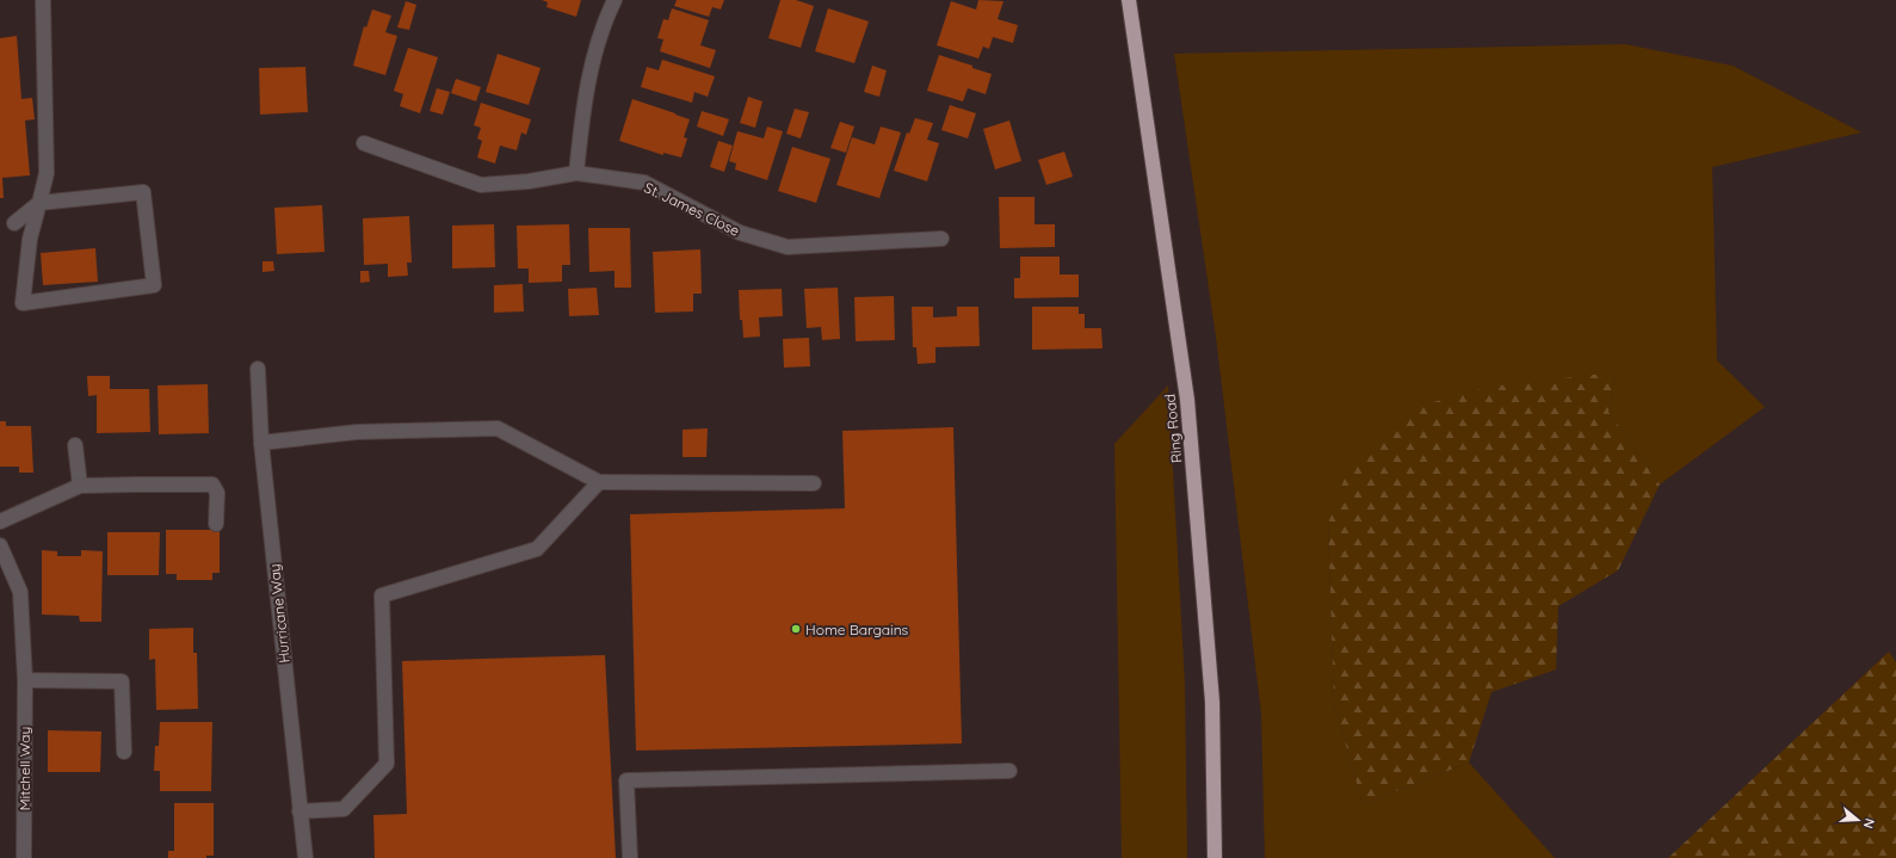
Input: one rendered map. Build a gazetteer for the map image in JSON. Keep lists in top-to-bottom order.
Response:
{
  "streets": {
    "highway": ["Ring Road"],
    "street": ["St. James Close", "Hurricane Way", "Mitchell Way"]
  },
  "places": ["Home Bargains"],
  "north": "right"
}
